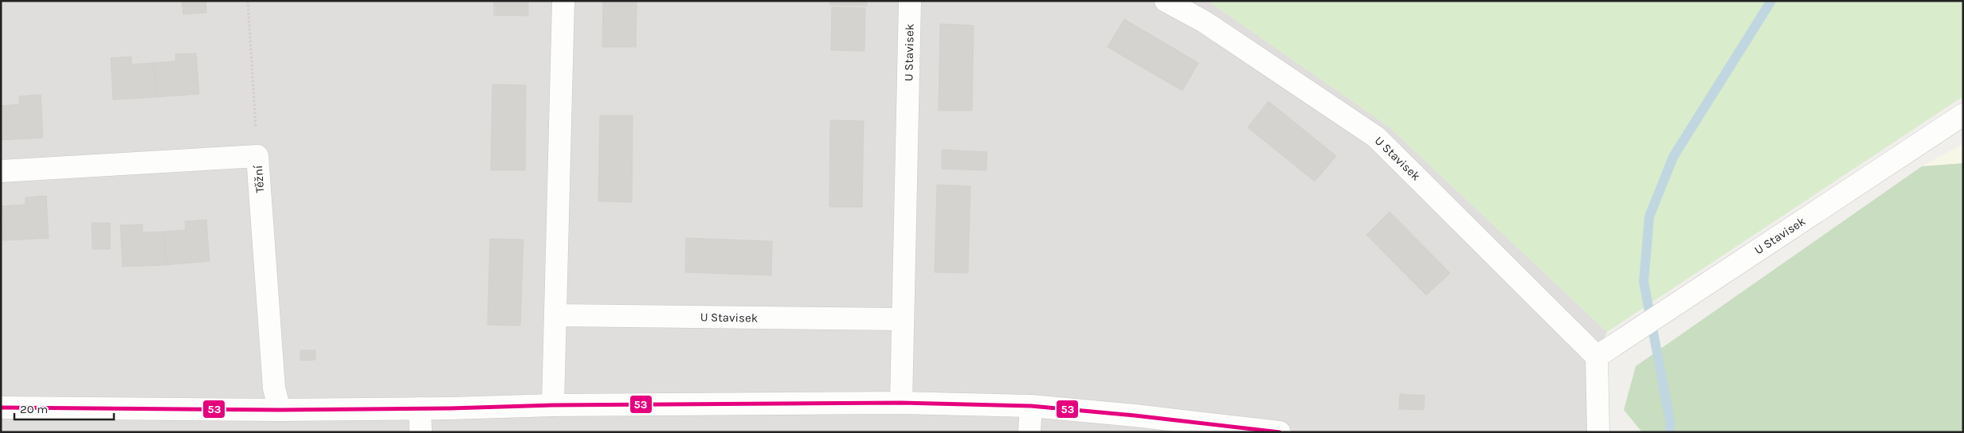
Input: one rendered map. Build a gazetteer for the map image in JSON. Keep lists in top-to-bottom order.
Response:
{
  "streets": {
    "street": ["U Stavisek", "Těžní"]
  },
  "lines": ["transit line 53"],
  "scale_bar": "20 m"
}
